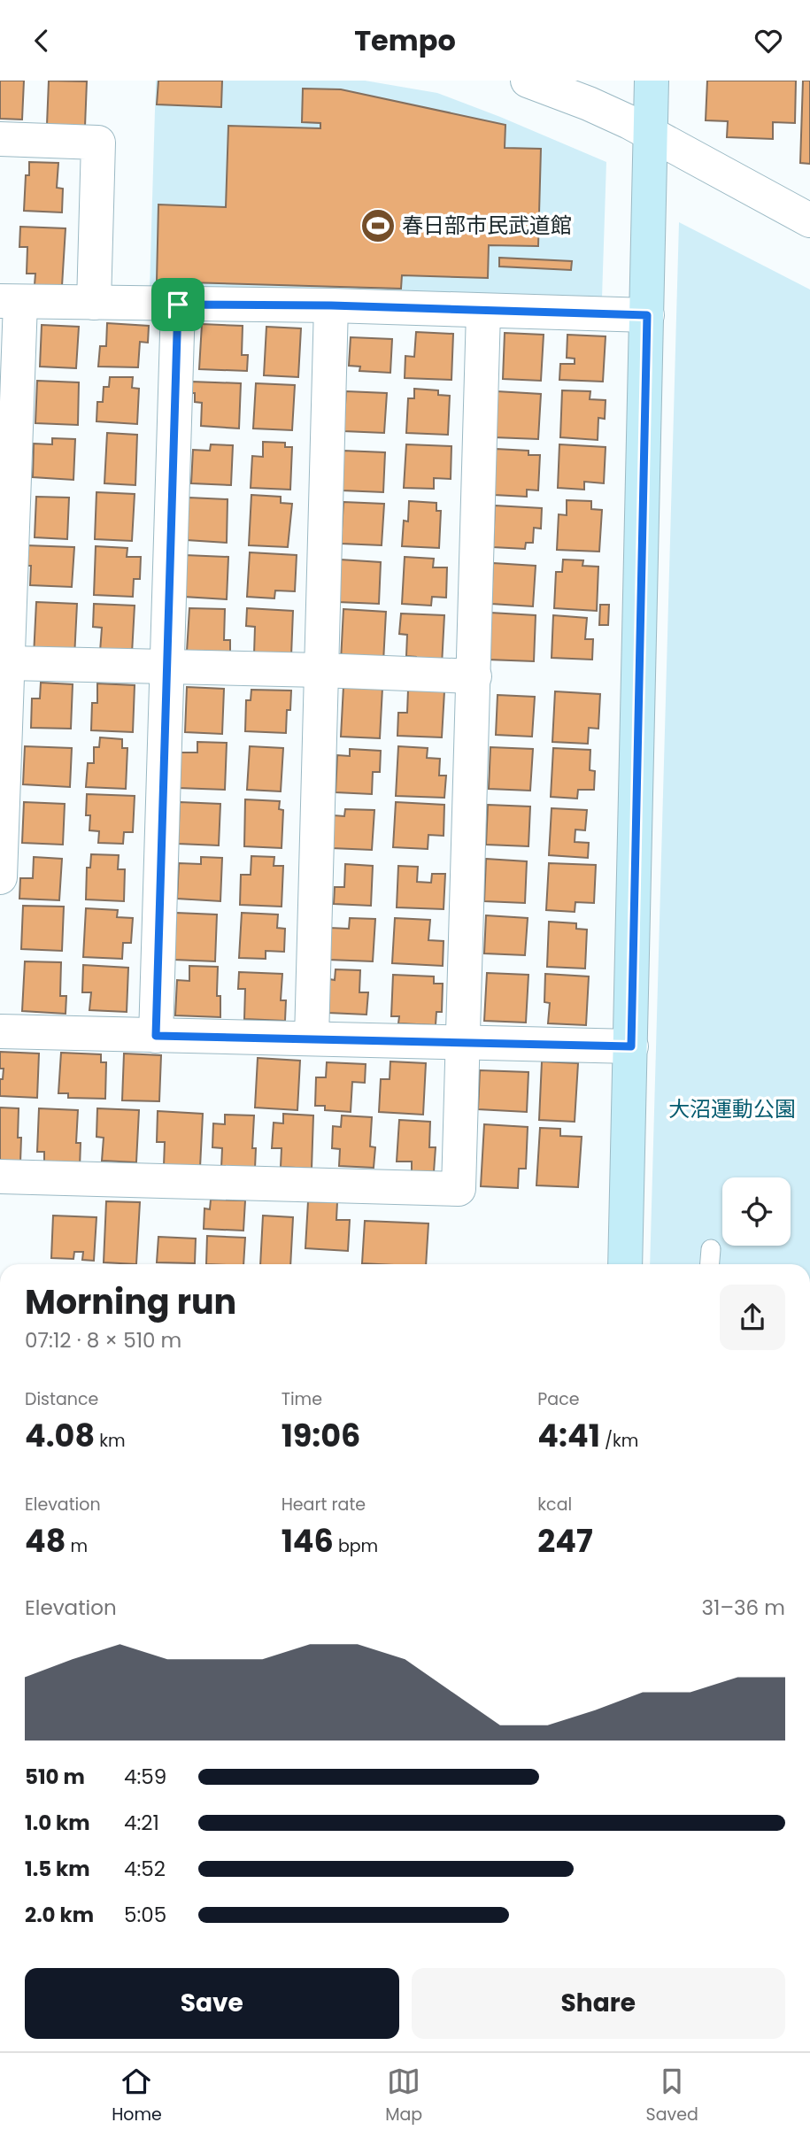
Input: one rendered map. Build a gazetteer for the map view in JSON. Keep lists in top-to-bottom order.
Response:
{
  "parks": ["大沼運動公園"],
  "places": {
    "sports": ["春日部市民武道館"]
  },
  "page": {
    "header": "Tempo",
    "heading": ["Morning run", "07:12 · 8 × 510 m"],
    "stats": [
      ["Distance", "4.08 km"],
      ["Time", "19:06"],
      ["Pace", "4:41 /km"],
      ["Elevation", "48 m"],
      ["Heart rate", "146 bpm"],
      ["kcal", "247"]
    ],
    "chart": ["Elevation", "31–36 m"],
    "list": [
      {
        "name": "510 m",
        "note": "4:59"
      },
      {
        "name": "1.0 km",
        "note": "4:21"
      },
      {
        "name": "1.5 km",
        "note": "4:52"
      },
      {
        "name": "2.0 km",
        "note": "5:05"
      }
    ],
    "buttons": ["Save", "Share"],
    "tabs": ["Home", "Map", "Saved"]
  }
}
